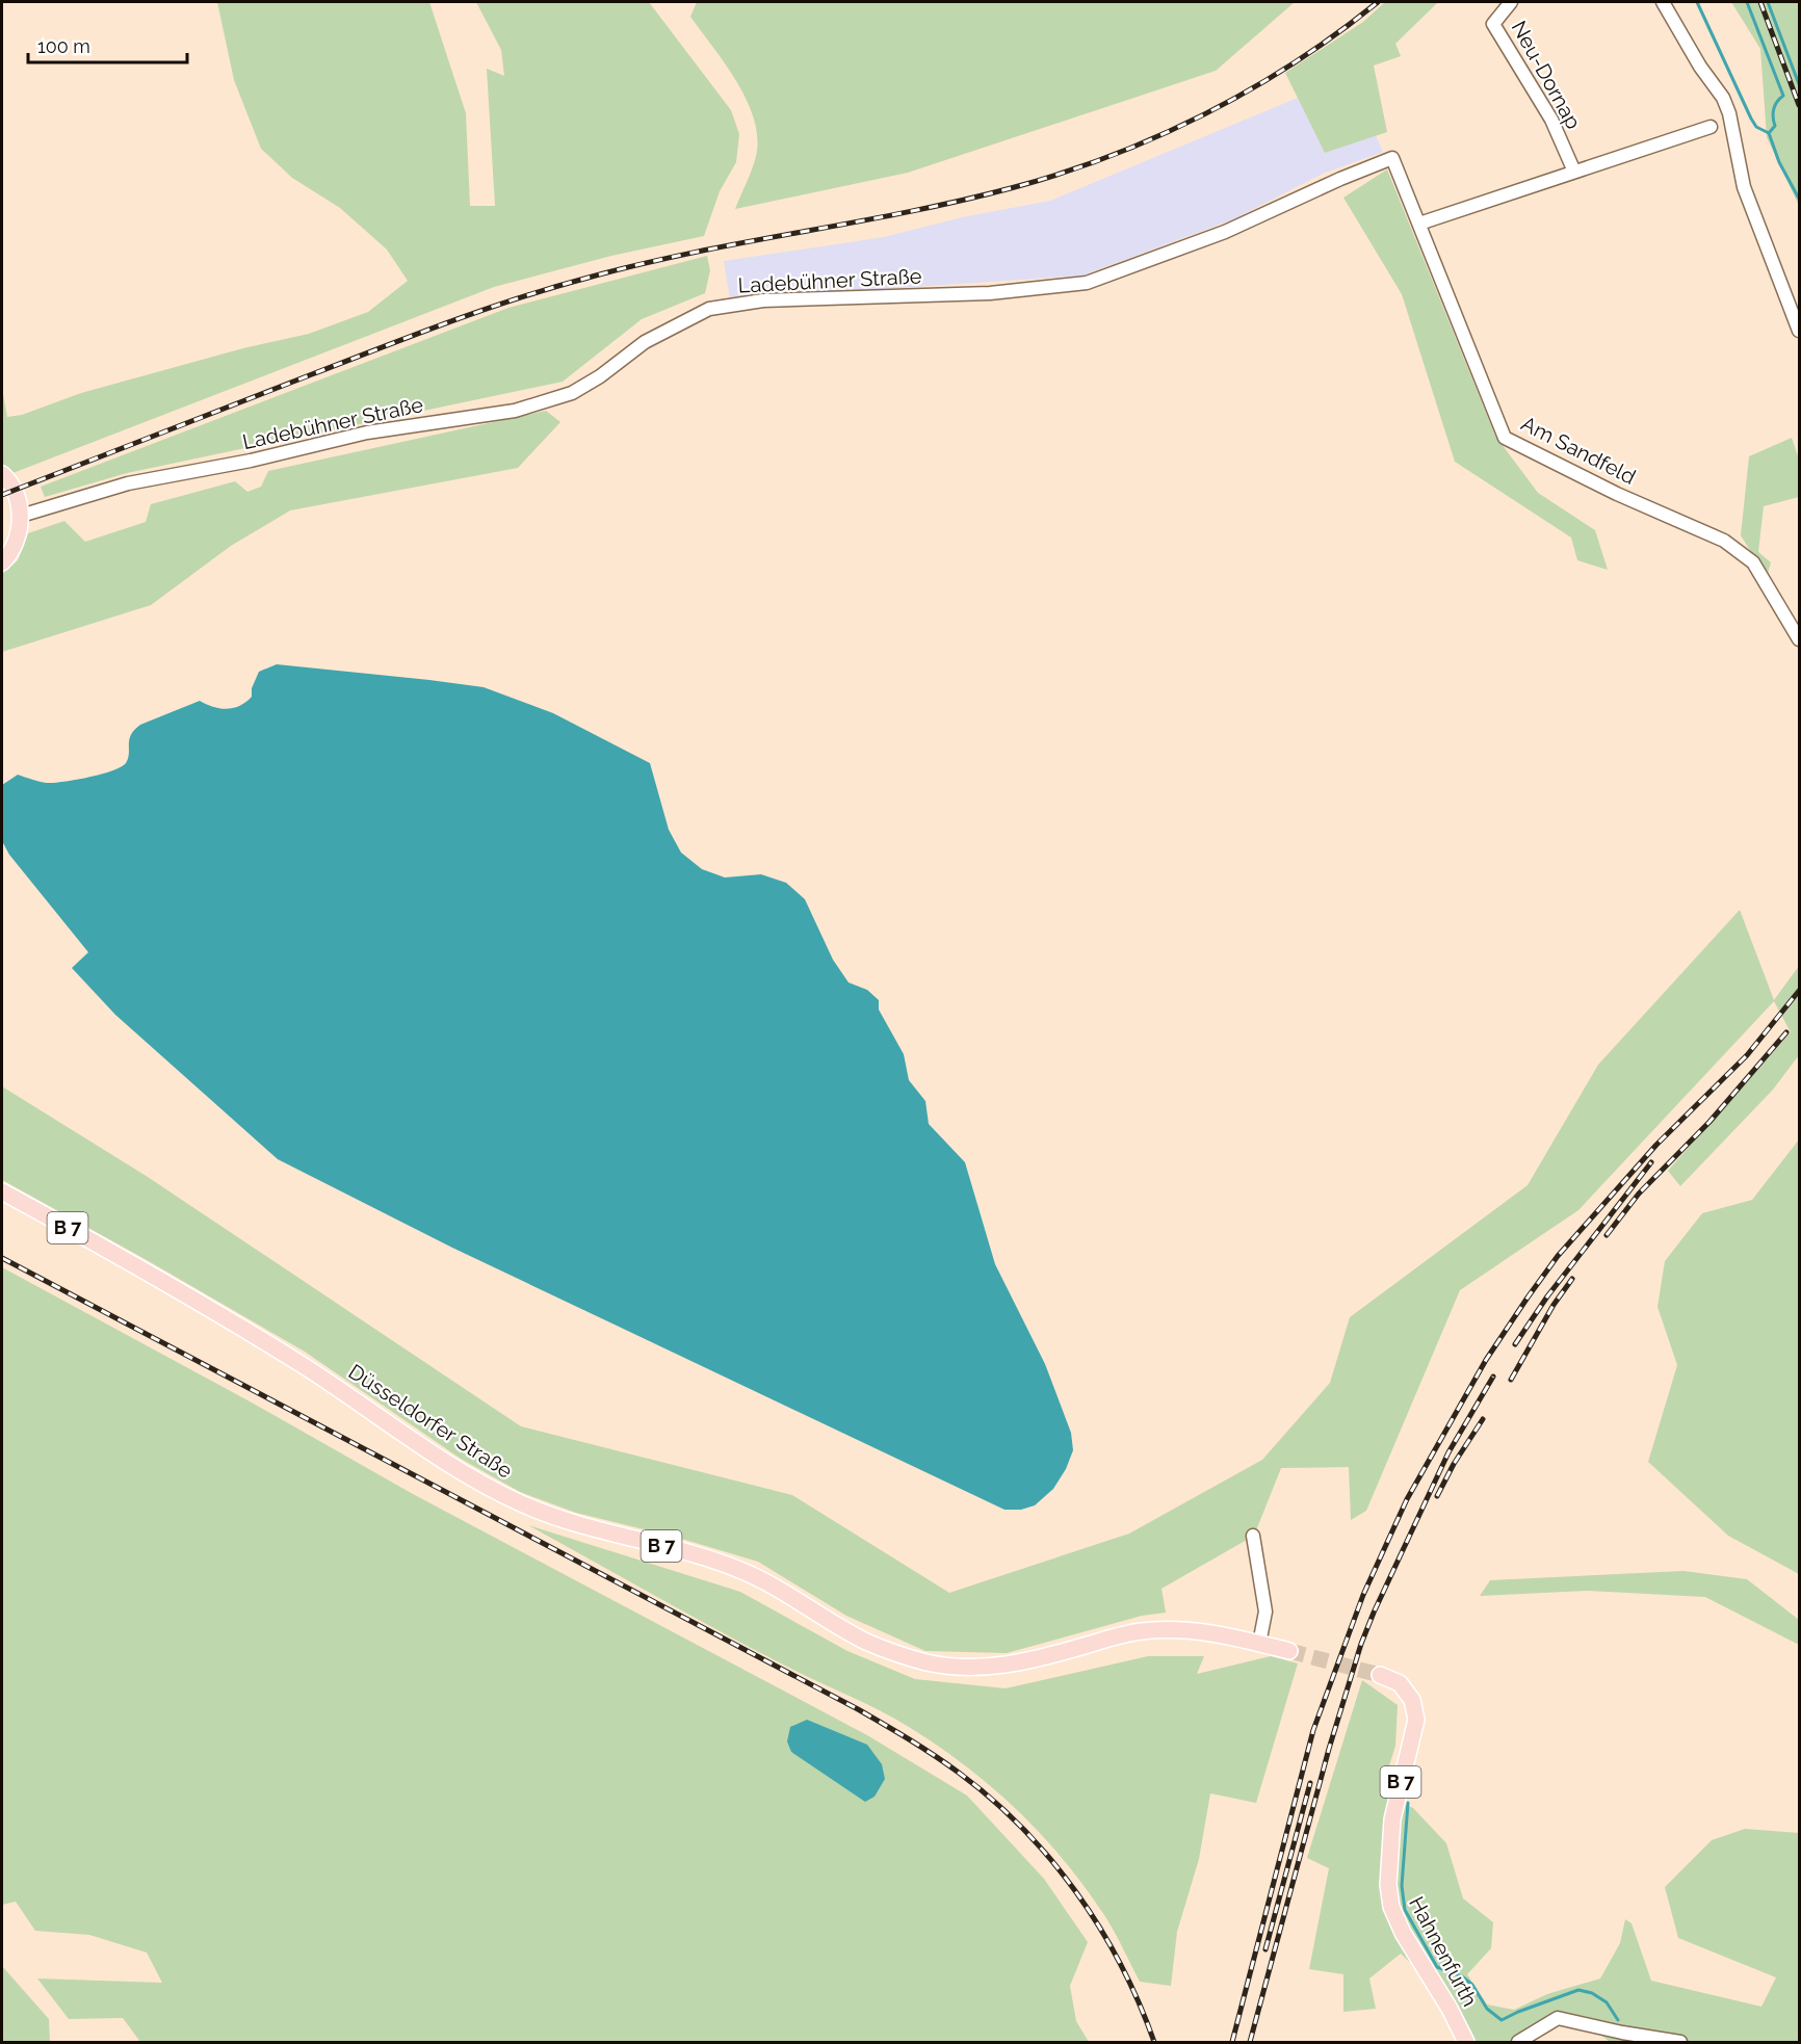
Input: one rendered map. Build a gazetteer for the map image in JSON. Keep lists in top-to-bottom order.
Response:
{
  "streets": {
    "main road": ["B 7", "Düsseldorfer Straße", "Hahnenfurth"],
    "street": ["Neu-Dornap", "Ladebühner Straße", "Am Sandfeld"]
  },
  "crossings": [
    ["Ladebühner Straße", "Am Sandfeld"]
  ],
  "scale_bar": "100 m"
}
